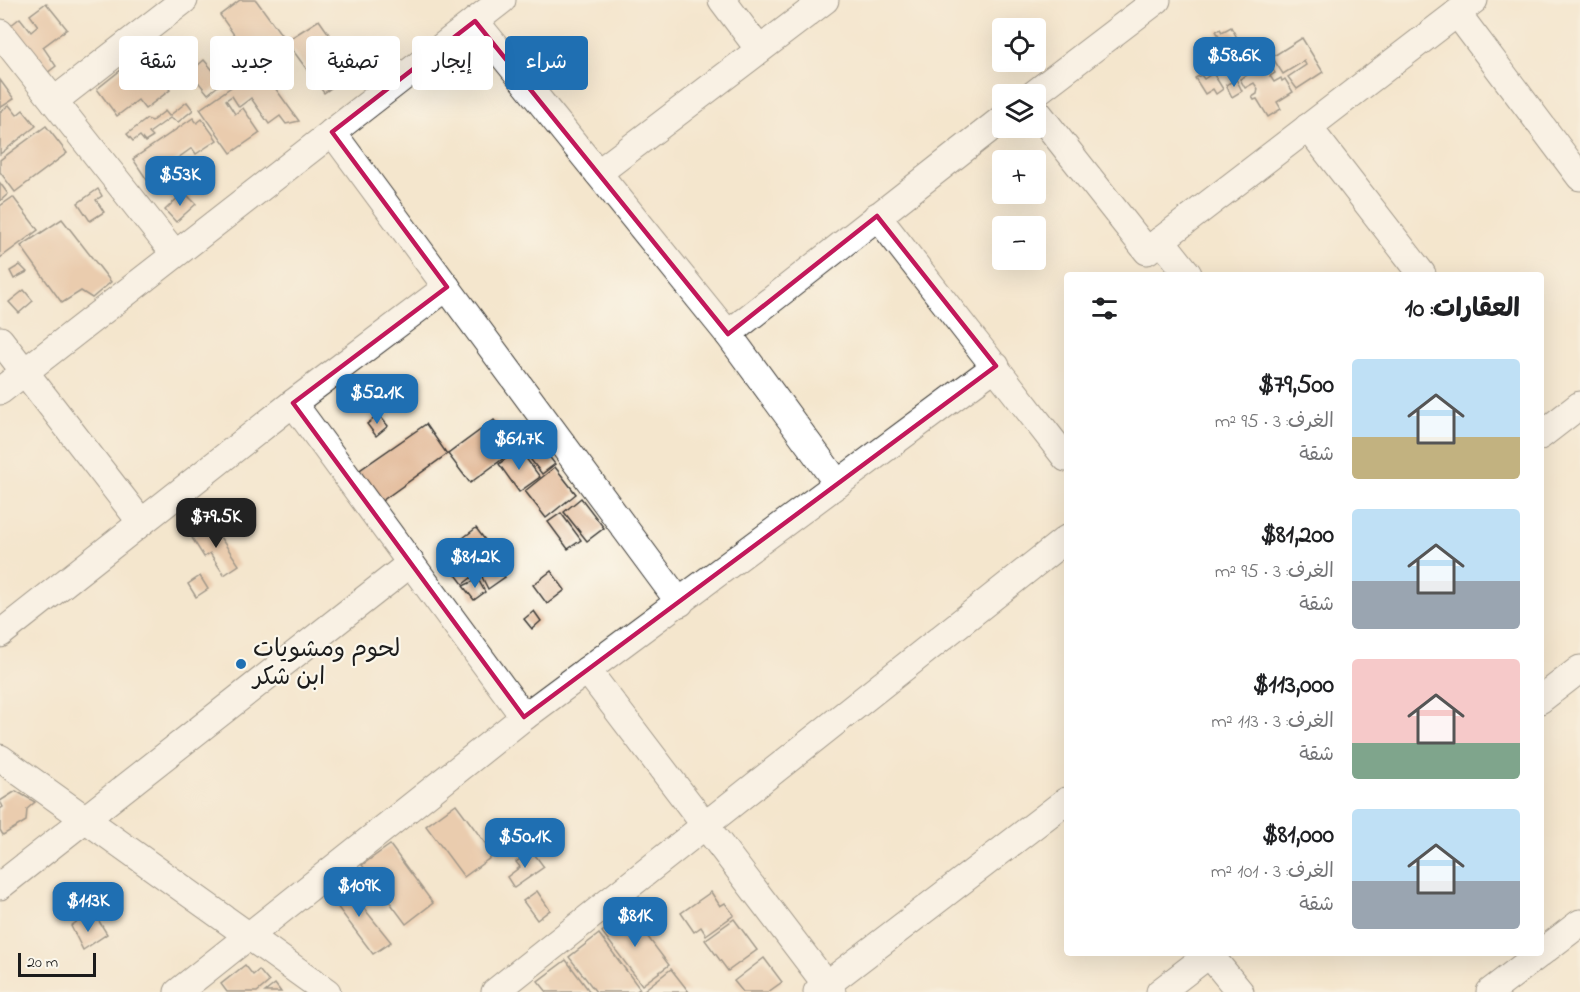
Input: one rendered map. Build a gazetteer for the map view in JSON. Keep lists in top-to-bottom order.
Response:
{
  "places": ["لحوم ومشويات ابن شكر"],
  "scale_bar": "20 m",
  "page": {
    "map_buttons": ["+", "−"],
    "chip": [
      "شراء",
      "إيجار",
      "تصفية",
      "جديد",
      "شقة"
    ],
    "price": [
      "$58.6K",
      "$53K",
      "$52.1K",
      "$61.7K",
      "$79.5K",
      "$81.2K",
      "$50.1K",
      "$109K",
      "$113K",
      "$81K"
    ],
    "heading": "العقارات: 10",
    "list": [
      {
        "name": "$79,500",
        "note": "الغرف: 3 · 95 m² · شقة"
      },
      {
        "name": "$81,200",
        "note": "الغرف: 3 · 95 m² · شقة"
      },
      {
        "name": "$113,000",
        "note": "الغرف: 3 · 113 m² · شقة"
      },
      {
        "name": "$81,000",
        "note": "الغرف: 3 · 101 m² · شقة"
      }
    ],
    "scale": "20 m"
  }
}
